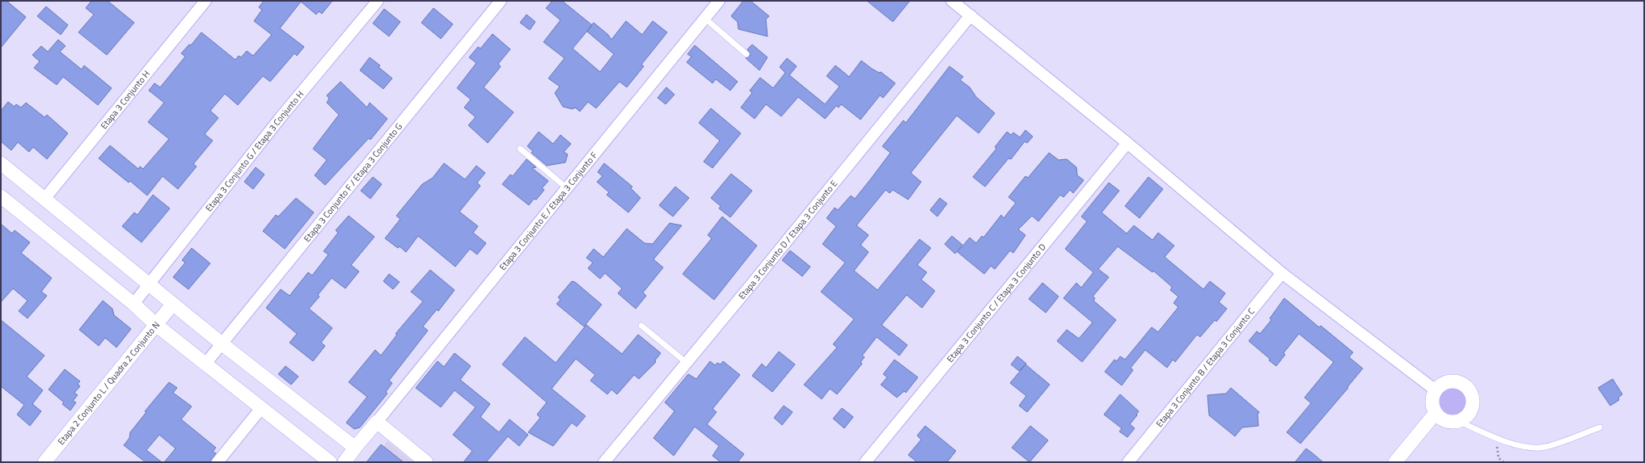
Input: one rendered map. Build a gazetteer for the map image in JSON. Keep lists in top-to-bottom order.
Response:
{
  "streets": {
    "street": [
      "Etapa 3 Conjunto H",
      "Etapa 3 Conjunto G / Etapa 3 Conjunto H",
      "Etapa 3 Conjunto F / Etapa 3 Conjunto G",
      "Etapa 3 Conjunto E / Etapa 3 Conjunto F",
      "Etapa 3 Conjunto D / Etapa 3 Conjunto E",
      "Etapa 3 Conjunto C / Etapa 3 Conjunto D",
      "Etapa 3 Conjunto B / Etapa 3 Conjunto C",
      "Etapa 2 Conjunto L / Quadra 2 Conjunto N"
    ]
  }
}
